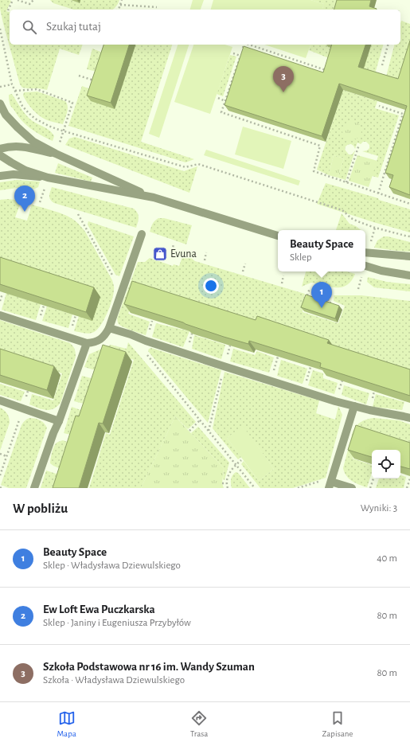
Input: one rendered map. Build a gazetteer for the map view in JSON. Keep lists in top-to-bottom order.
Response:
{
  "places": {
    "shop": ["Evuna"]
  },
  "page": {
    "search": "Szukaj tutaj",
    "pins": ["3", "2", "1"],
    "popup": ["Beauty Space", "Sklep"],
    "heading": ["W pobliżu", "Wyniki: 3"],
    "list": [
      {
        "mark": "1",
        "name": "Beauty Space",
        "note": "Sklep · Władysława Dziewulskiego",
        "value": "40 m"
      },
      {
        "mark": "2",
        "name": "Ew Loft Ewa Puczkarska",
        "note": "Sklep · Janiny i Eugeniusza Przybyłów",
        "value": "80 m"
      },
      {
        "mark": "3",
        "name": "Szkoła Podstawowa nr 16 im. Wandy Szuman",
        "note": "Szkoła · Władysława Dziewulskiego",
        "value": "80 m"
      }
    ],
    "nav": ["Mapa", "Trasa", "Zapisane"]
  }
}
